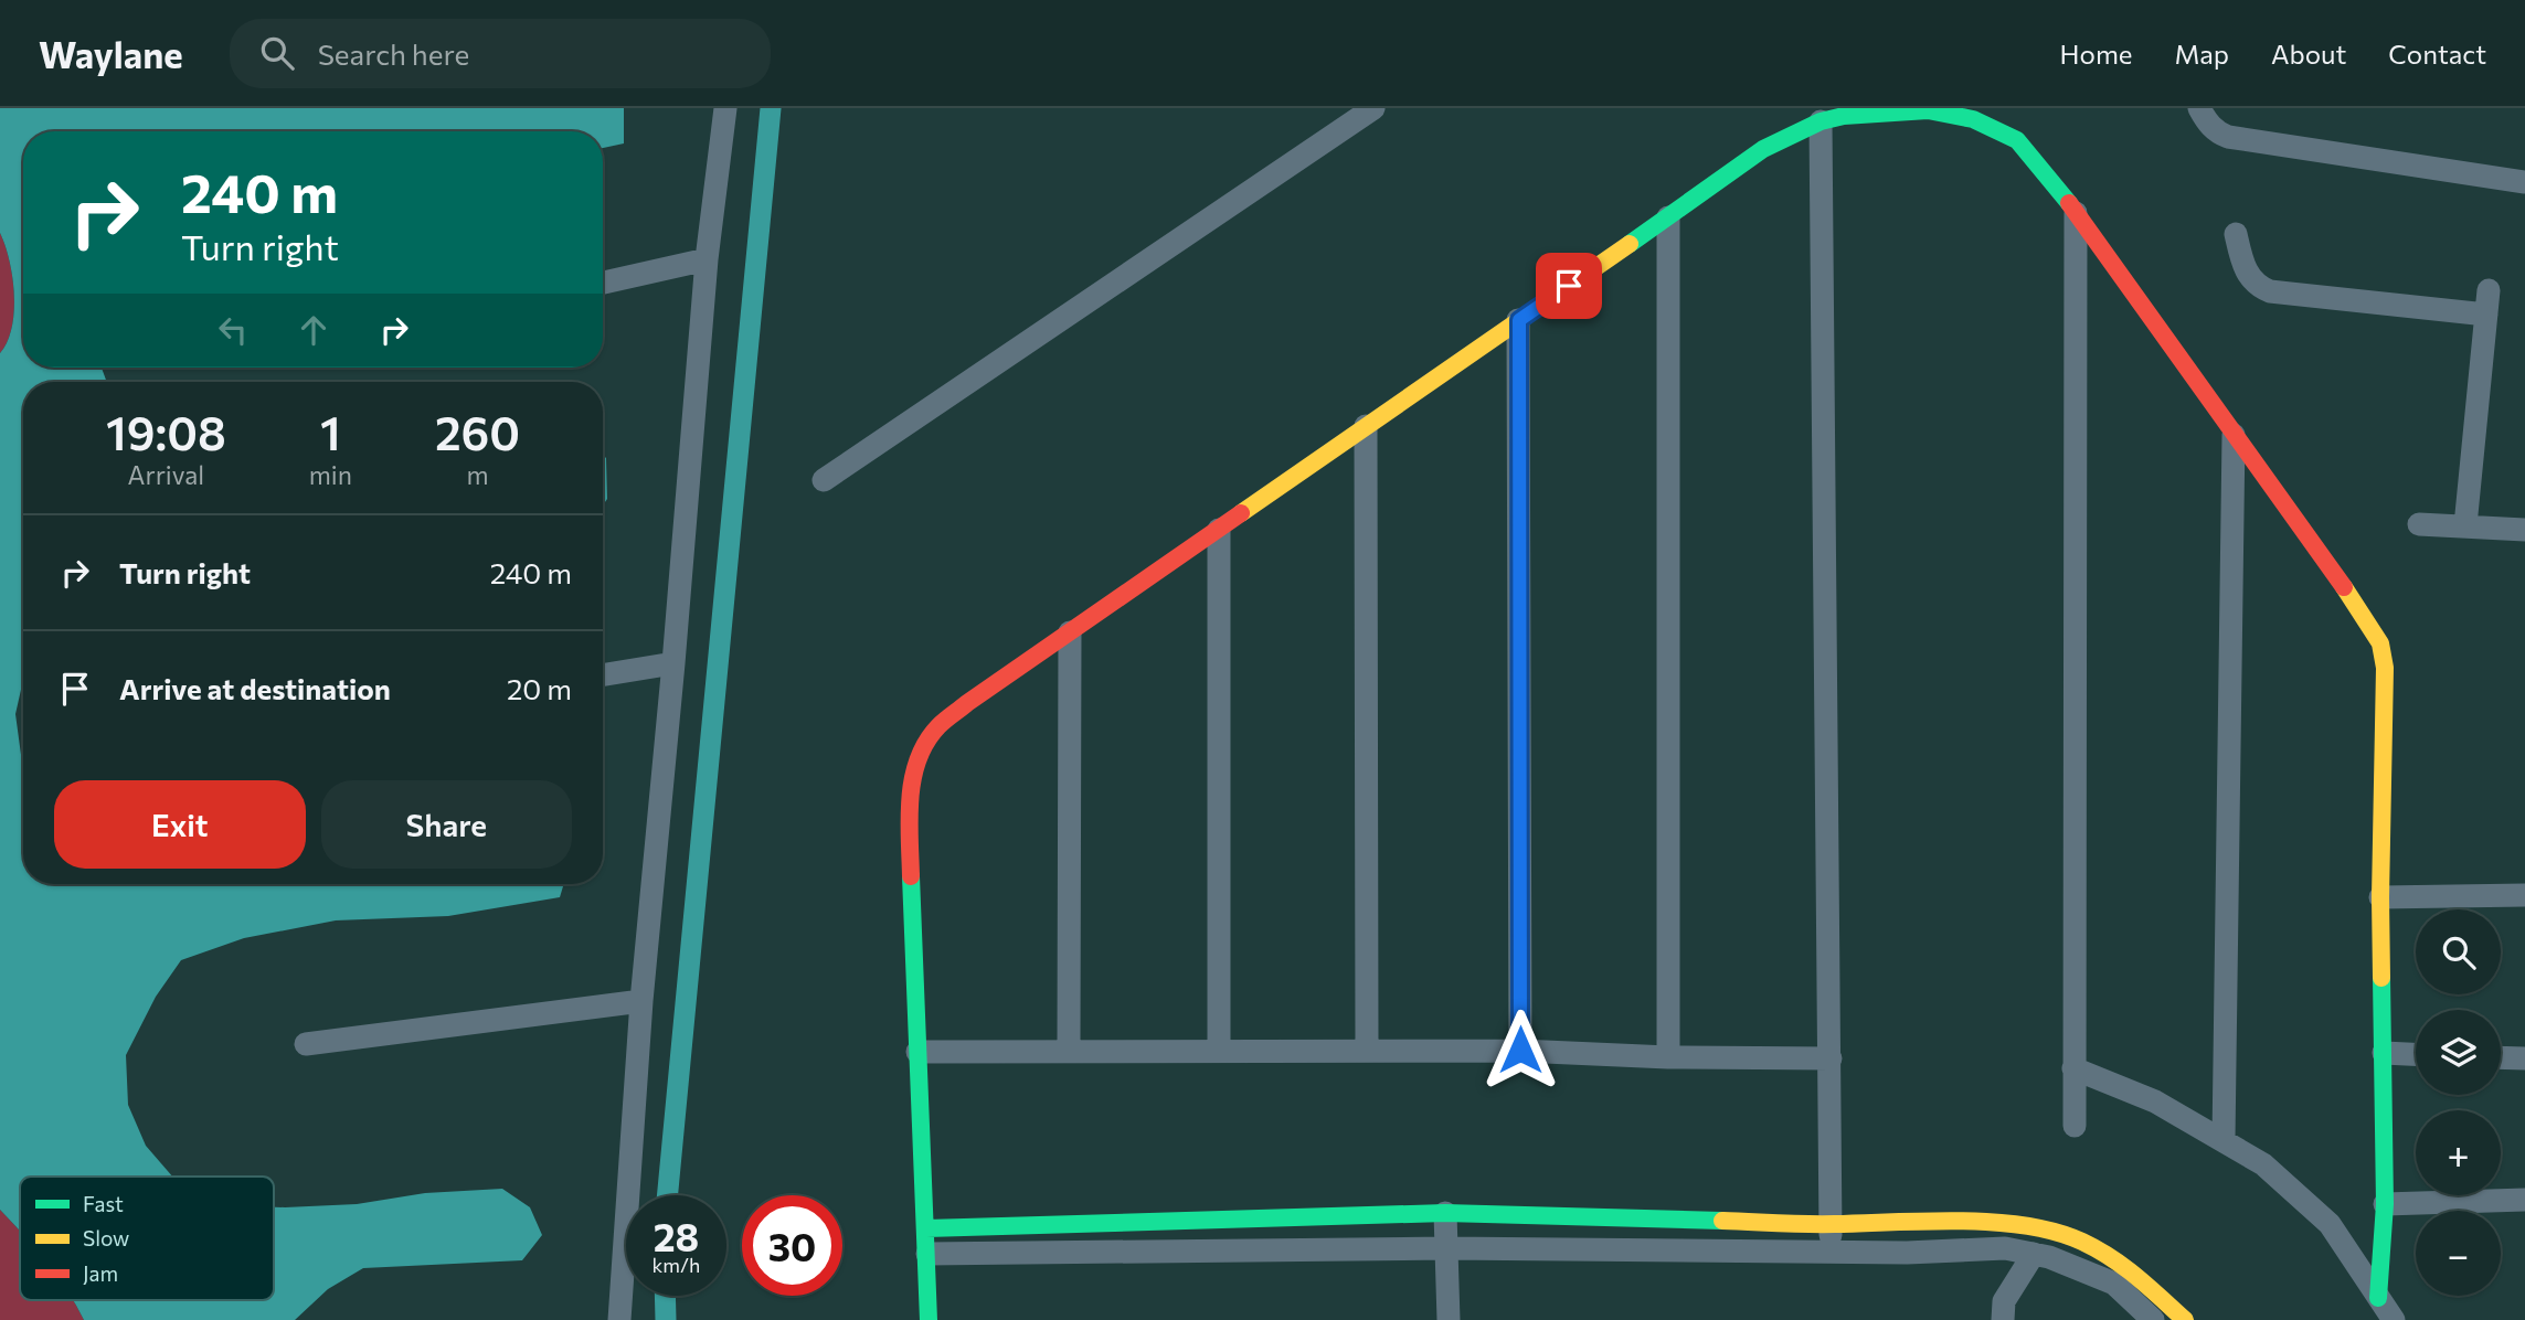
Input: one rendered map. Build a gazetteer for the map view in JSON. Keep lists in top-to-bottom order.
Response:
{
  "legend": ["Fast", "Slow", "Jam"],
  "page": {
    "header": "Waylane",
    "search": "Search here",
    "nav": [
      "Home",
      "Map",
      "About",
      "Contact"
    ],
    "turn": ["240 m", "Turn right"],
    "eta": [
      "19:08",
      "Arrival",
      "1",
      "min",
      "260",
      "m"
    ],
    "list": [
      {
        "name": "Turn right",
        "value": "240 m"
      },
      {
        "name": "Arrive at destination",
        "value": "20 m"
      }
    ],
    "buttons": ["Exit", "Share"],
    "map_buttons": ["+", "−"],
    "speed": "28 km/h",
    "limit": "30"
  }
}
